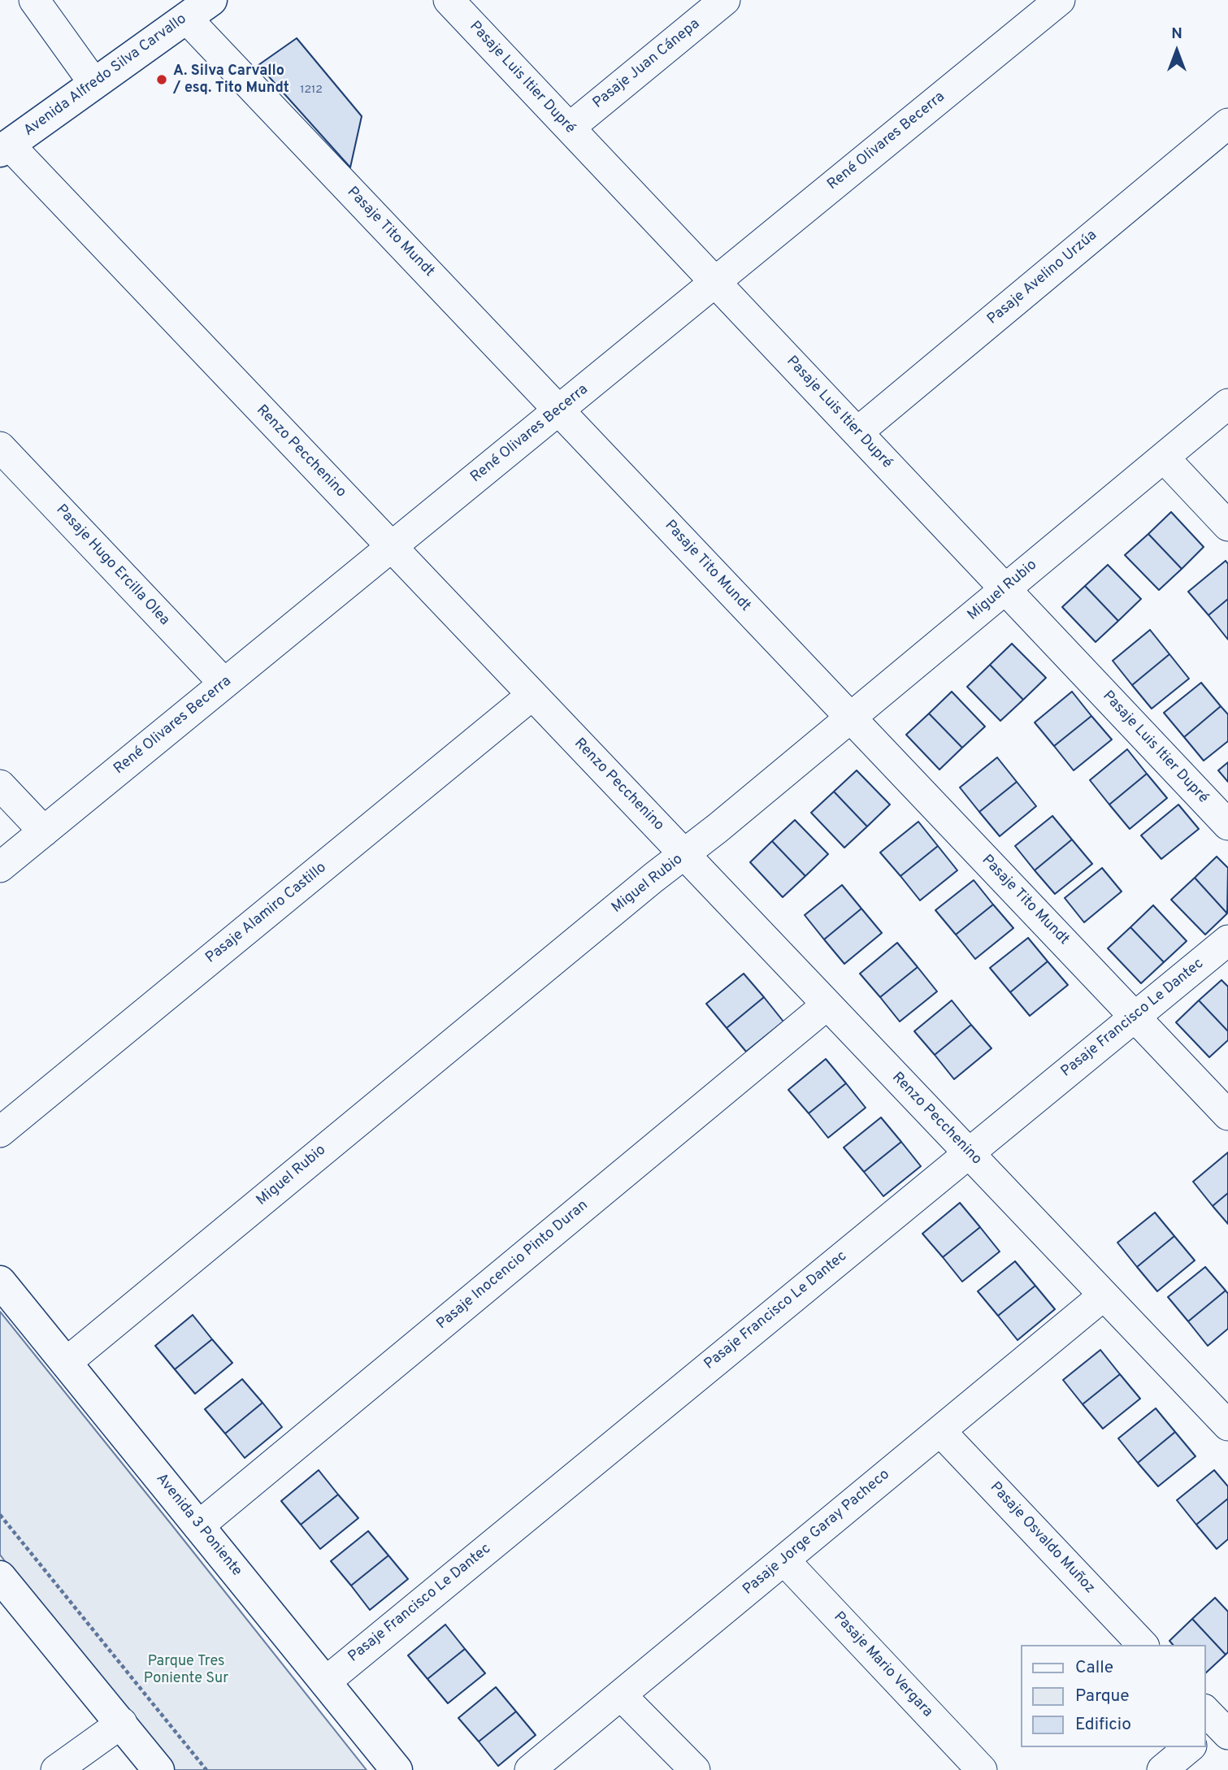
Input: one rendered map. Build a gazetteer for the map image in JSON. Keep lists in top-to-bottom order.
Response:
{
  "streets": {
    "main road": ["Avenida Alfredo Silva Carvallo", "Avenida 3 Poniente"],
    "street": [
      "Pasaje Juan Cánepa",
      "Pasaje Luis Itier Dupré",
      "René Olivares Becerra",
      "Pasaje Tito Mundt",
      "Pasaje Avelino Urzúa",
      "Renzo Pecchenino",
      "Pasaje Hugo Ercilla Olea",
      "Miguel Rubio",
      "Pasaje Alamiro Castillo",
      "Pasaje Francisco Le Dantec",
      "Pasaje Inocencio Pinto Duran",
      "Pasaje Jorge Garay Pacheco",
      "Pasaje Osvaldo Muñoz",
      "Pasaje Mario Vergara"
    ]
  },
  "crossings": [
    ["Pasaje Juan Cánepa", "Pasaje Luis Itier Dupré"],
    ["Avenida Alfredo Silva Carvallo", "Pasaje Tito Mundt"],
    ["Avenida Alfredo Silva Carvallo", "Renzo Pecchenino"],
    ["Pasaje Luis Itier Dupré", "René Olivares Becerra"],
    ["Pasaje Luis Itier Dupré", "Pasaje Avelino Urzúa"],
    ["Pasaje Luis Itier Dupré", "Miguel Rubio"],
    ["René Olivares Becerra", "Pasaje Tito Mundt"],
    ["René Olivares Becerra", "Renzo Pecchenino"],
    ["René Olivares Becerra", "Pasaje Hugo Ercilla Olea"],
    ["Pasaje Tito Mundt", "Miguel Rubio"],
    ["Pasaje Tito Mundt", "Pasaje Francisco Le Dantec"],
    ["Renzo Pecchenino", "Miguel Rubio"],
    ["Renzo Pecchenino", "Pasaje Alamiro Castillo"],
    ["Renzo Pecchenino", "Pasaje Francisco Le Dantec"],
    ["Renzo Pecchenino", "Pasaje Inocencio Pinto Duran"],
    ["Renzo Pecchenino", "Pasaje Jorge Garay Pacheco"],
    ["Miguel Rubio", "Avenida 3 Poniente"],
    ["Pasaje Francisco Le Dantec", "Avenida 3 Poniente"],
    ["Pasaje Inocencio Pinto Duran", "Avenida 3 Poniente"],
    ["Pasaje Jorge Garay Pacheco", "Pasaje Osvaldo Muñoz"],
    ["Pasaje Jorge Garay Pacheco", "Pasaje Mario Vergara"]
  ],
  "parks": ["Parque Tres Poniente Sur"],
  "places": ["A. Silva Carvallo / esq. Tito Mundt"],
  "house_numbers": ["1212"],
  "legend": ["Calle", "Parque", "Edificio"],
  "north": "top"
}
